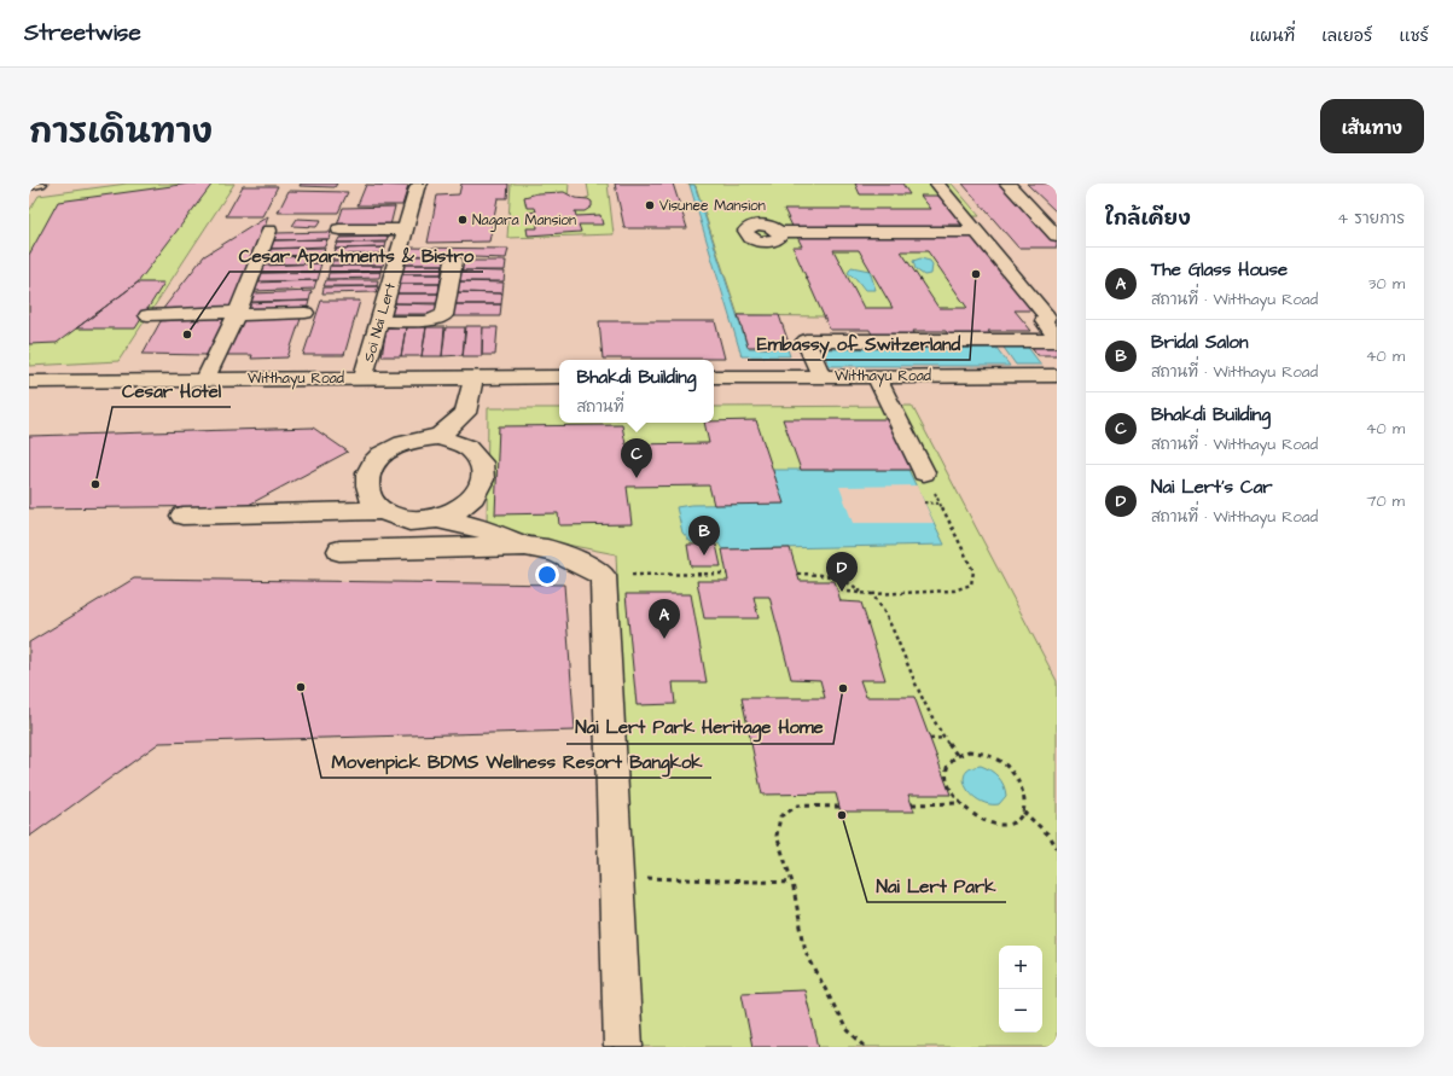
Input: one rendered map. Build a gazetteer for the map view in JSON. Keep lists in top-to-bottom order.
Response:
{
  "streets": {
    "main road": ["Soi Nai Lert", "Witthayu Road"]
  },
  "crossings": [
    ["Soi Nai Lert", "Witthayu Road"]
  ],
  "places": [
    "Visunee Mansion",
    "Nagara Mansion",
    "Embassy of Switzerland",
    "Cesar Apartments & Bistro",
    "Cesar Hotel",
    "Movenpick BDMS Wellness Resort Bangkok",
    "Nai Lert Park Heritage Home",
    "Nai Lert Park"
  ],
  "page": {
    "header": "Streetwise",
    "nav": ["แผนที่", "เลเยอร์", "แชร์"],
    "title": "การเดินทาง",
    "buttons": "เส้นทาง",
    "heading": ["ใกล้เคียง", "4 รายการ"],
    "list": [
      {
        "mark": "A",
        "name": "The Glass House",
        "note": "สถานที่ · Witthayu Road",
        "value": "30 m"
      },
      {
        "mark": "B",
        "name": "Bridal Salon",
        "note": "สถานที่ · Witthayu Road",
        "value": "40 m"
      },
      {
        "mark": "C",
        "name": "Bhakdi Building",
        "note": "สถานที่ · Witthayu Road",
        "value": "40 m"
      },
      {
        "mark": "D",
        "name": "Nai Lert's Car",
        "note": "สถานที่ · Witthayu Road",
        "value": "70 m"
      }
    ],
    "popup": ["Bhakdi Building", "สถานที่"],
    "pins": [
      "C",
      "B",
      "D",
      "A"
    ],
    "map_buttons": ["+", "−"]
  }
}
